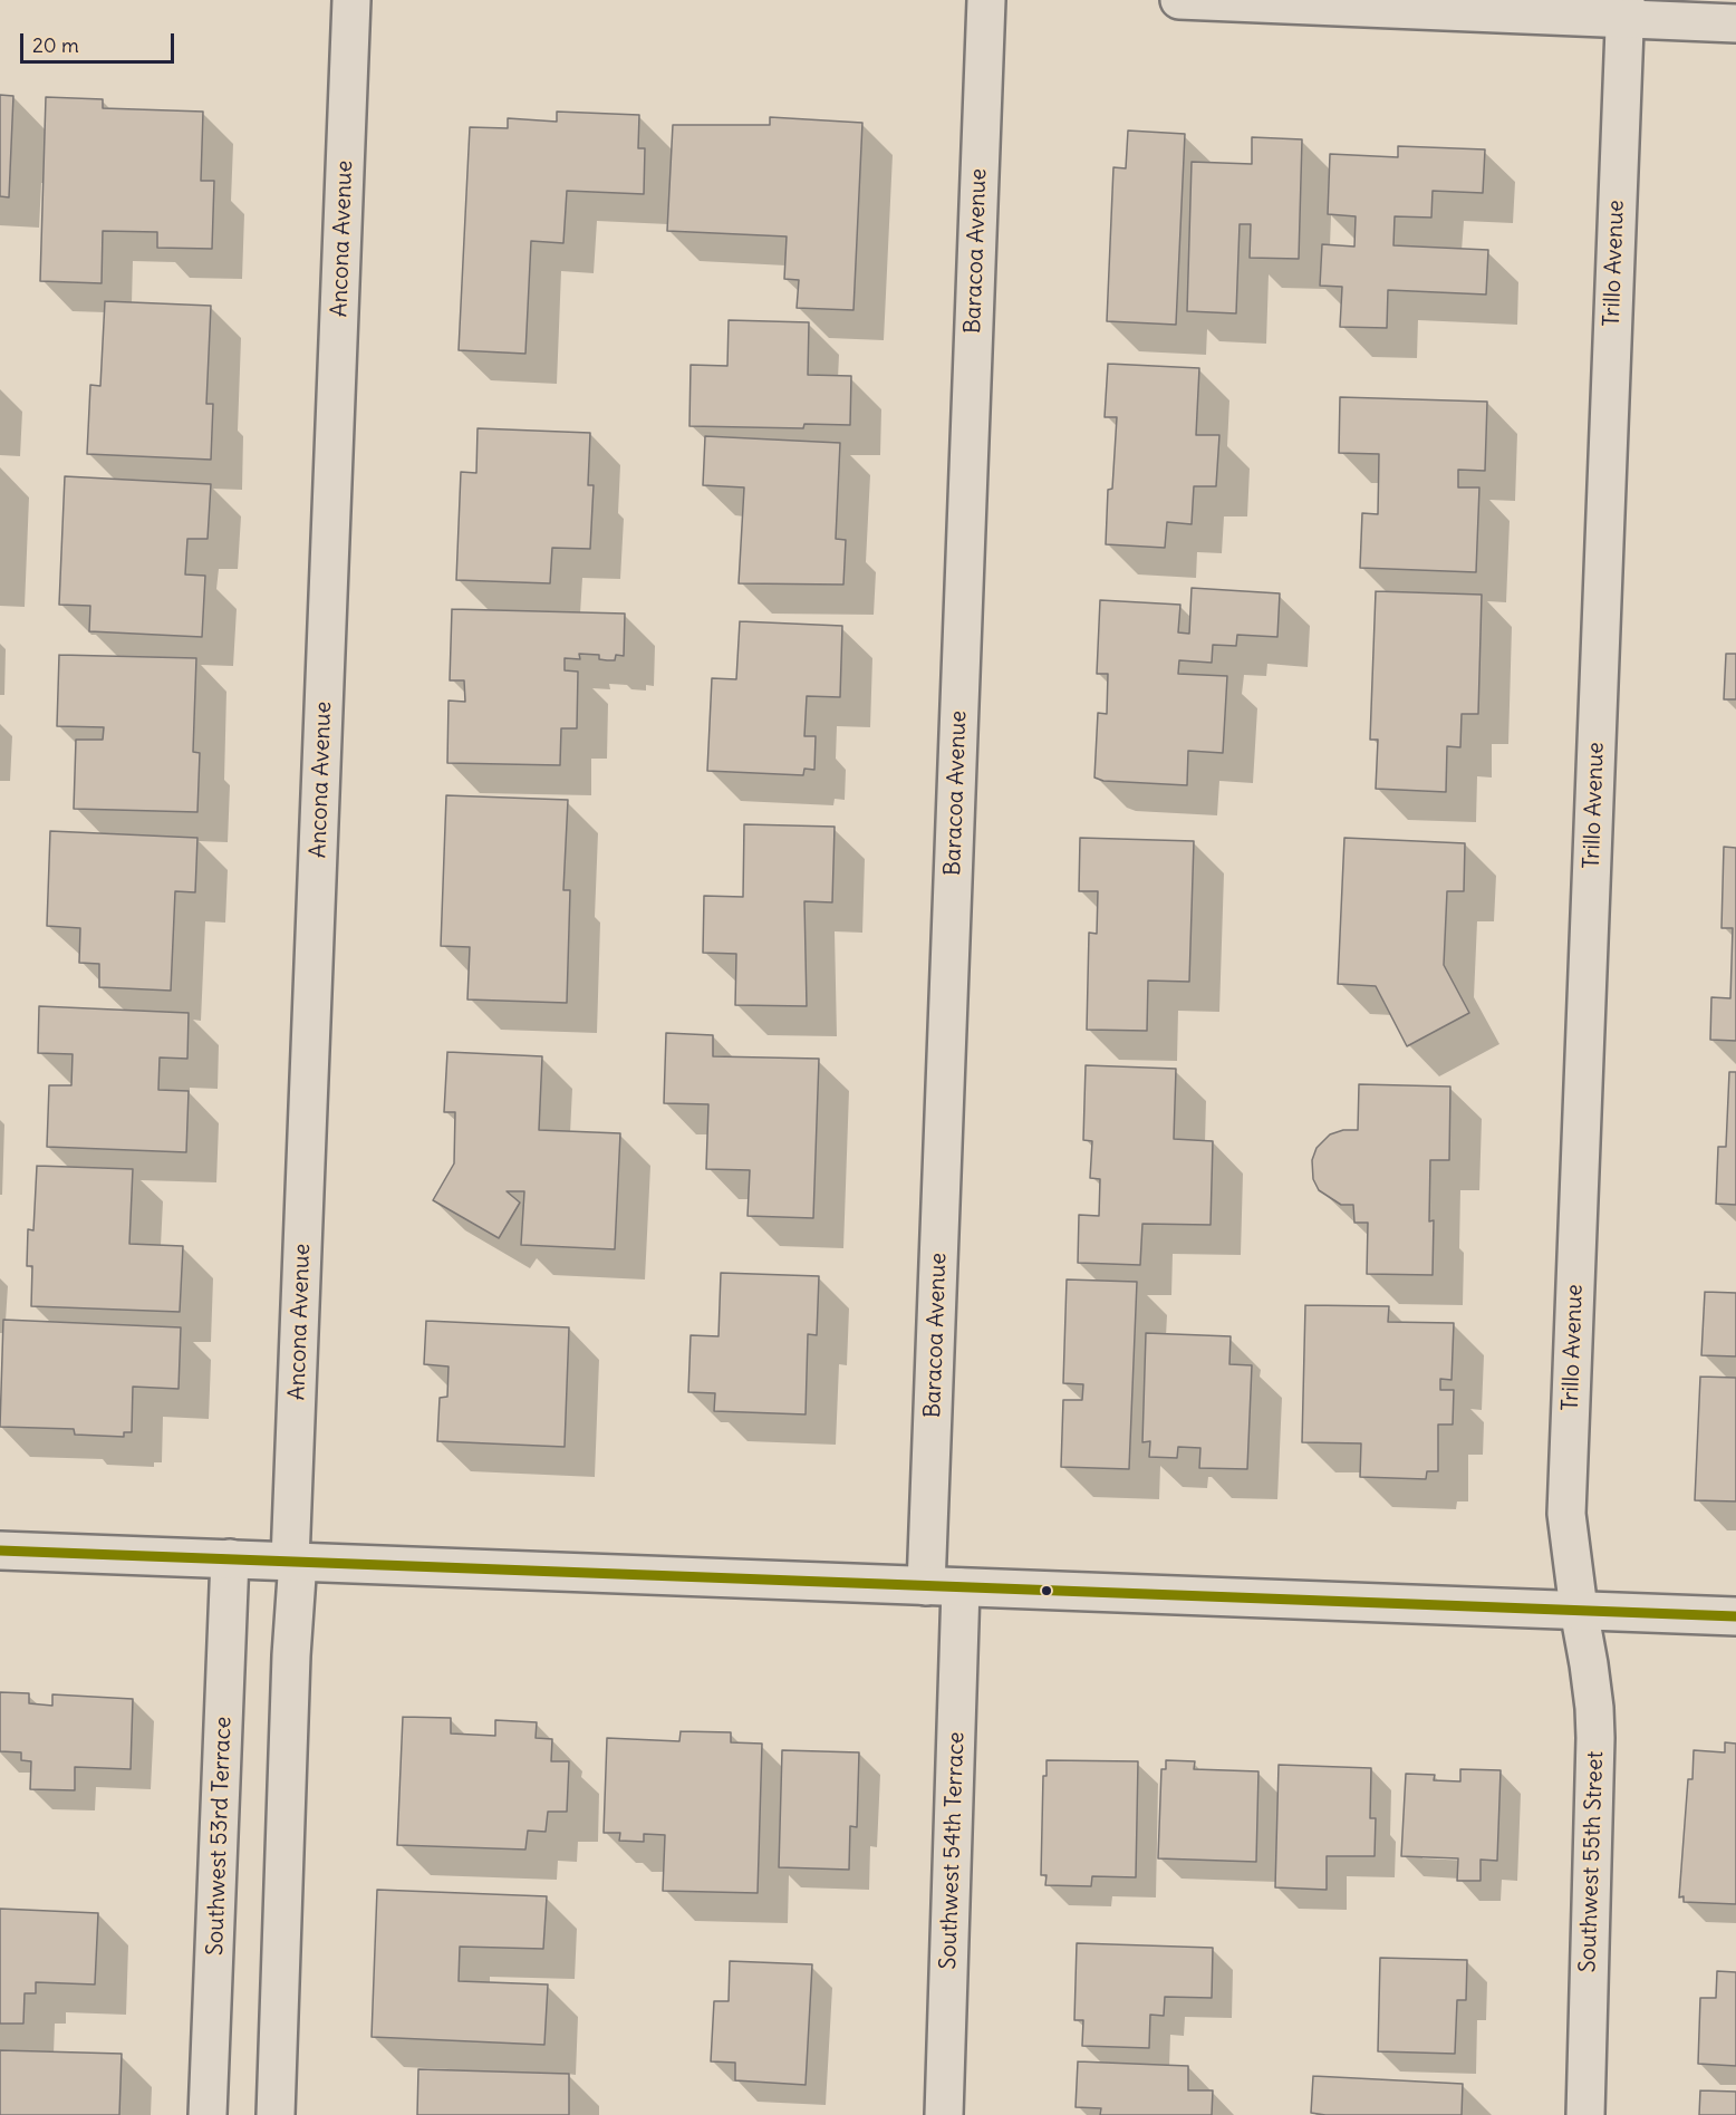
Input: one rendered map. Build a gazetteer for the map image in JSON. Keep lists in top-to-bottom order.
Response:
{
  "streets": {
    "street": [
      "Ancona Avenue",
      "Baracoa Avenue",
      "Trillo Avenue",
      "Southwest 53rd Terrace",
      "Southwest 54th Terrace",
      "Southwest 55th Street"
    ]
  },
  "crossings": [
    ["Baracoa Avenue", "Southwest 54th Terrace"],
    ["Trillo Avenue", "Southwest 55th Street"]
  ],
  "scale_bar": "20 m"
}
